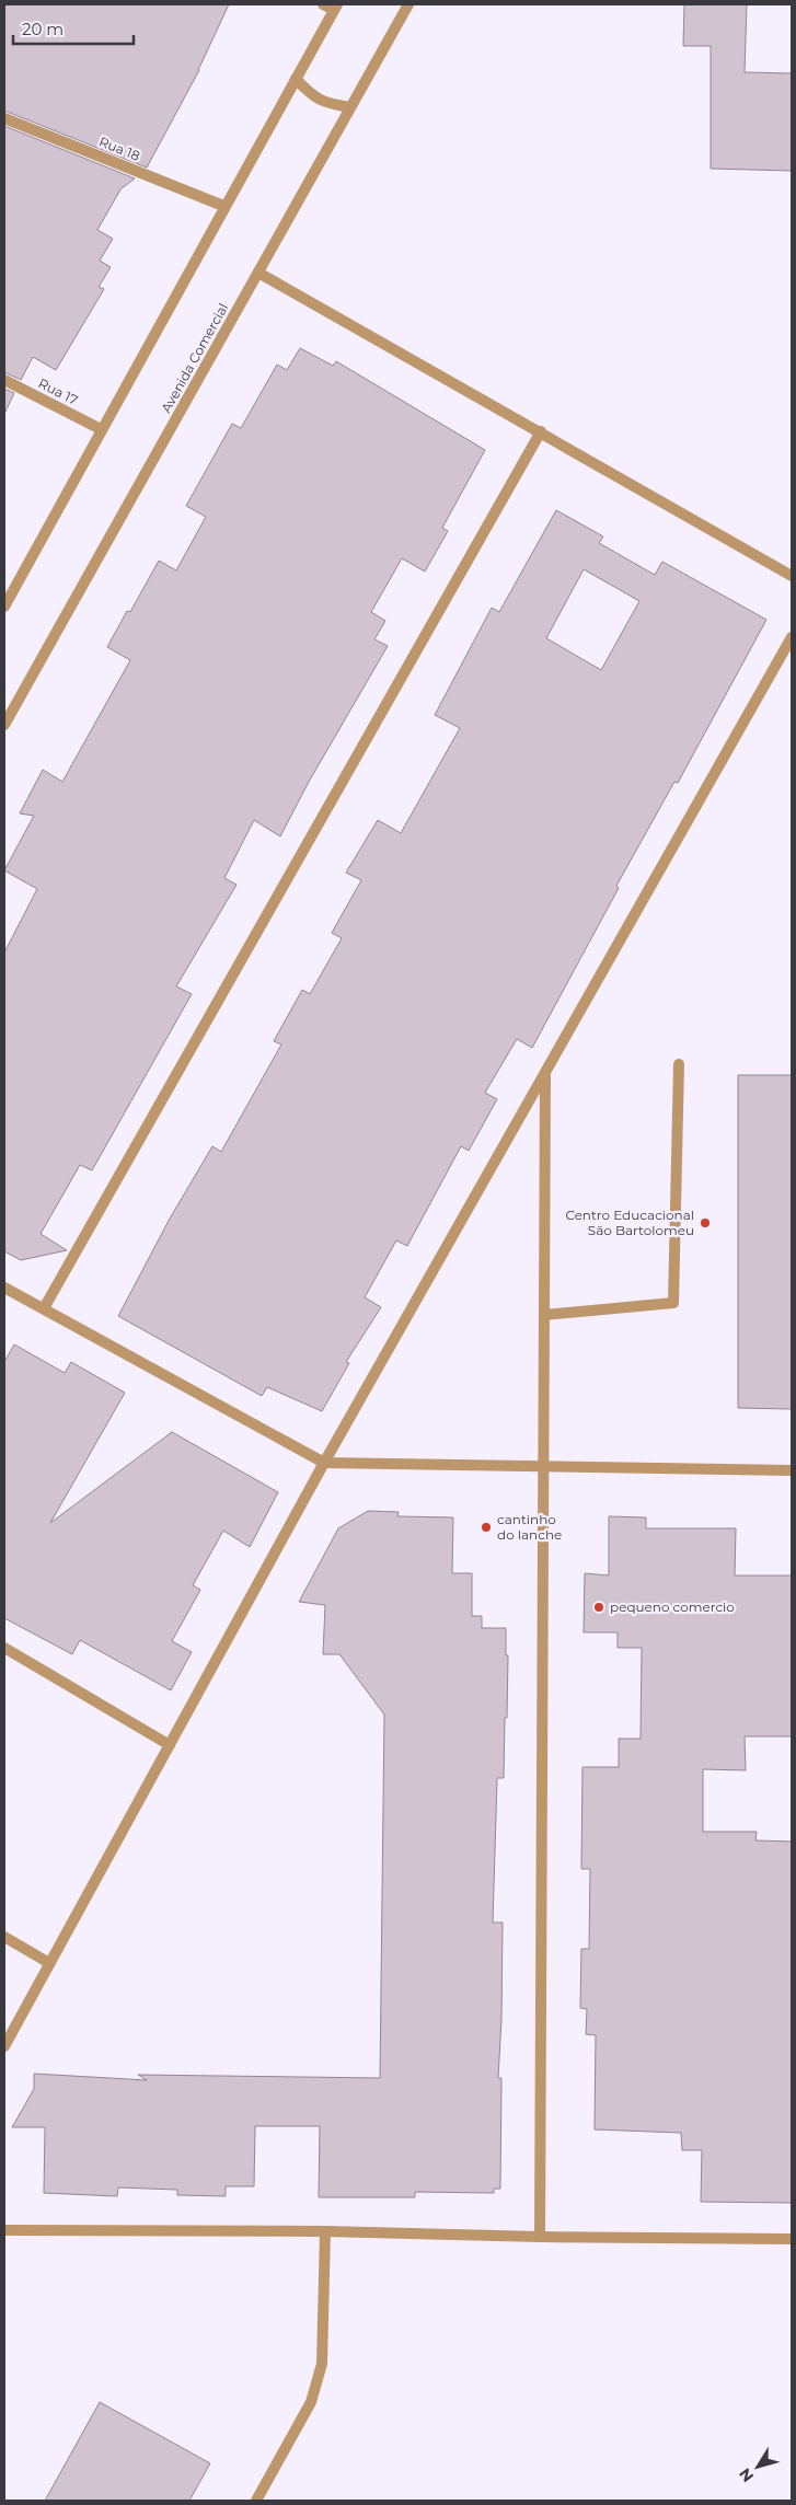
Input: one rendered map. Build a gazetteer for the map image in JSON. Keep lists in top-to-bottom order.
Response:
{
  "streets": {
    "street": ["Rua 18", "Avenida Comercial", "Rua 17"]
  },
  "places": ["Centro Educacional São Bartolomeu", "cantinho do lanche", "pequeno comercio"],
  "scale_bar": "20 m",
  "north": "bottom left"
}
